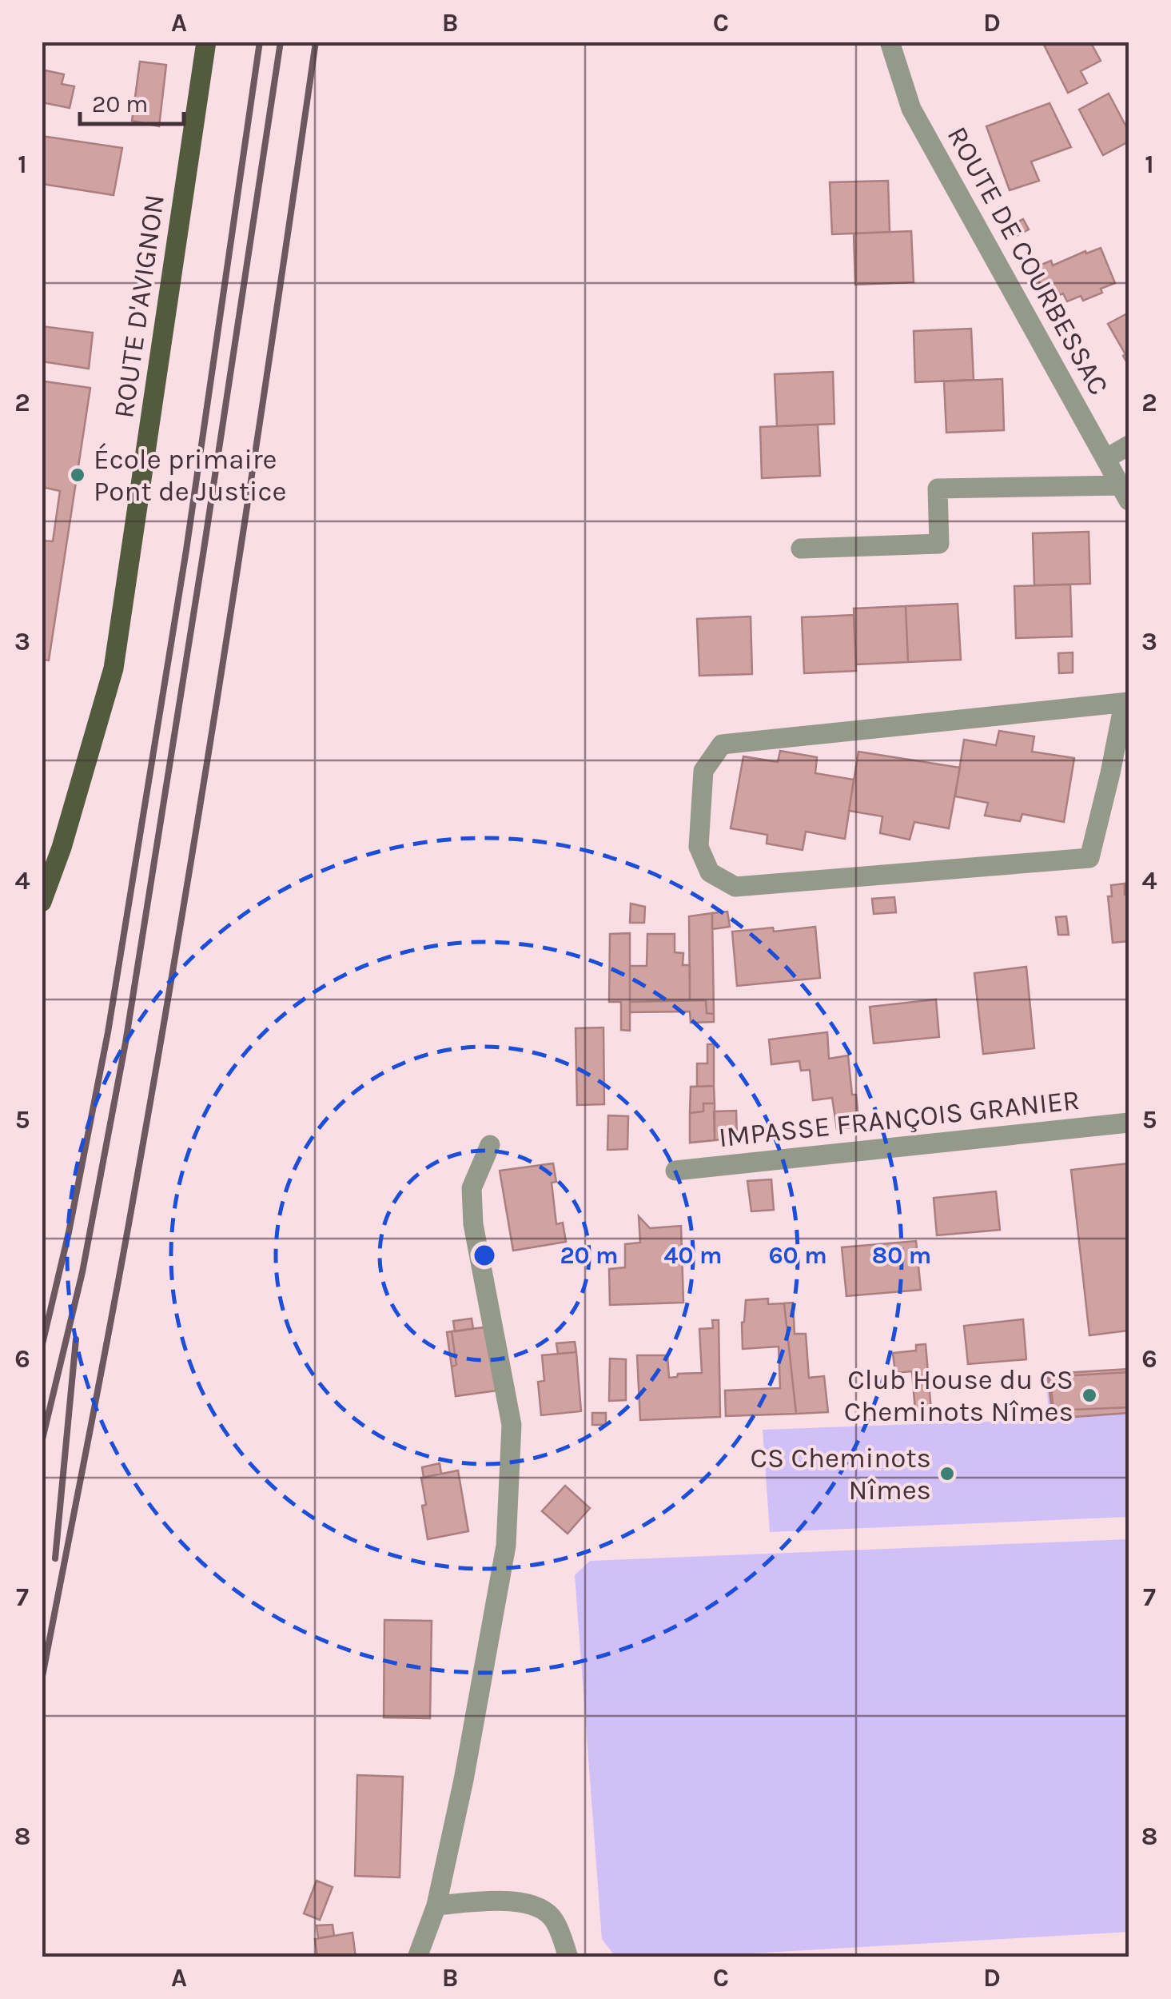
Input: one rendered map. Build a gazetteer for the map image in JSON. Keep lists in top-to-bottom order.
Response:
{
  "streets": {
    "main road": ["ROUTE D'AVIGNON"],
    "street": ["ROUTE DE COURBESSAC", "IMPASSE FRANÇOIS GRANIER"]
  },
  "places": ["École primaire Pont de Justice", "Club House du CS Cheminots Nîmes", "CS Cheminots Nîmes"],
  "scale_bar": "20 m",
  "grid": {
    "columns": [
      "A",
      "B",
      "C",
      "D"
    ],
    "rows": [
      "1",
      "2",
      "3",
      "4",
      "5",
      "6",
      "7",
      "8"
    ]
  },
  "rings": [
    "20 m",
    "40 m",
    "60 m",
    "80 m"
  ]
}
